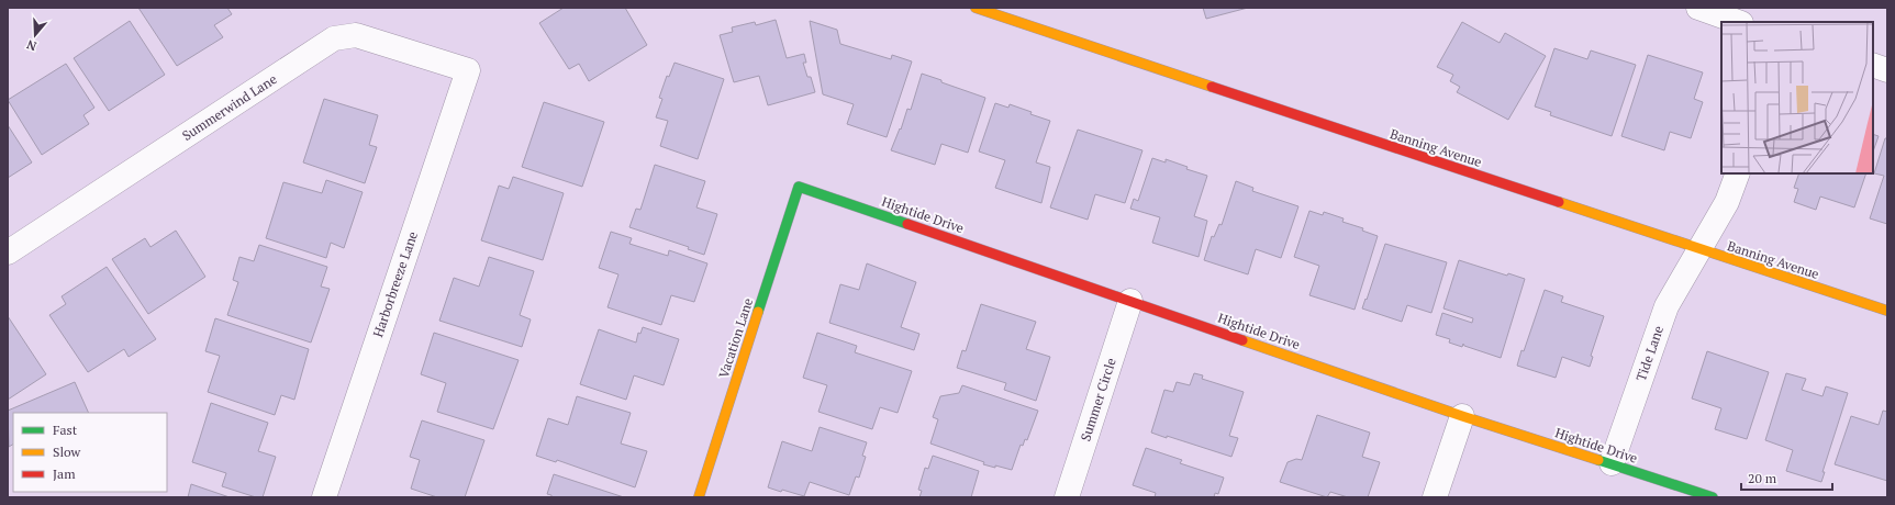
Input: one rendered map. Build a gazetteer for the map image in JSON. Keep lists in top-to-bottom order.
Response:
{
  "streets": {
    "street": [
      "Summerwind Lane",
      "Banning Avenue",
      "Hightide Drive",
      "Harborbreeze Lane",
      "Vacation Lane",
      "Tide Lane",
      "Summer Circle"
    ]
  },
  "crossings": [
    ["Summerwind Lane", "Harborbreeze Lane"],
    ["Banning Avenue", "Tide Lane"],
    ["Hightide Drive", "Vacation Lane"],
    ["Hightide Drive", "Tide Lane"],
    ["Hightide Drive", "Summer Circle"]
  ],
  "legend": ["Fast", "Slow", "Jam"],
  "scale_bar": "20 m",
  "north": "bottom"
}
